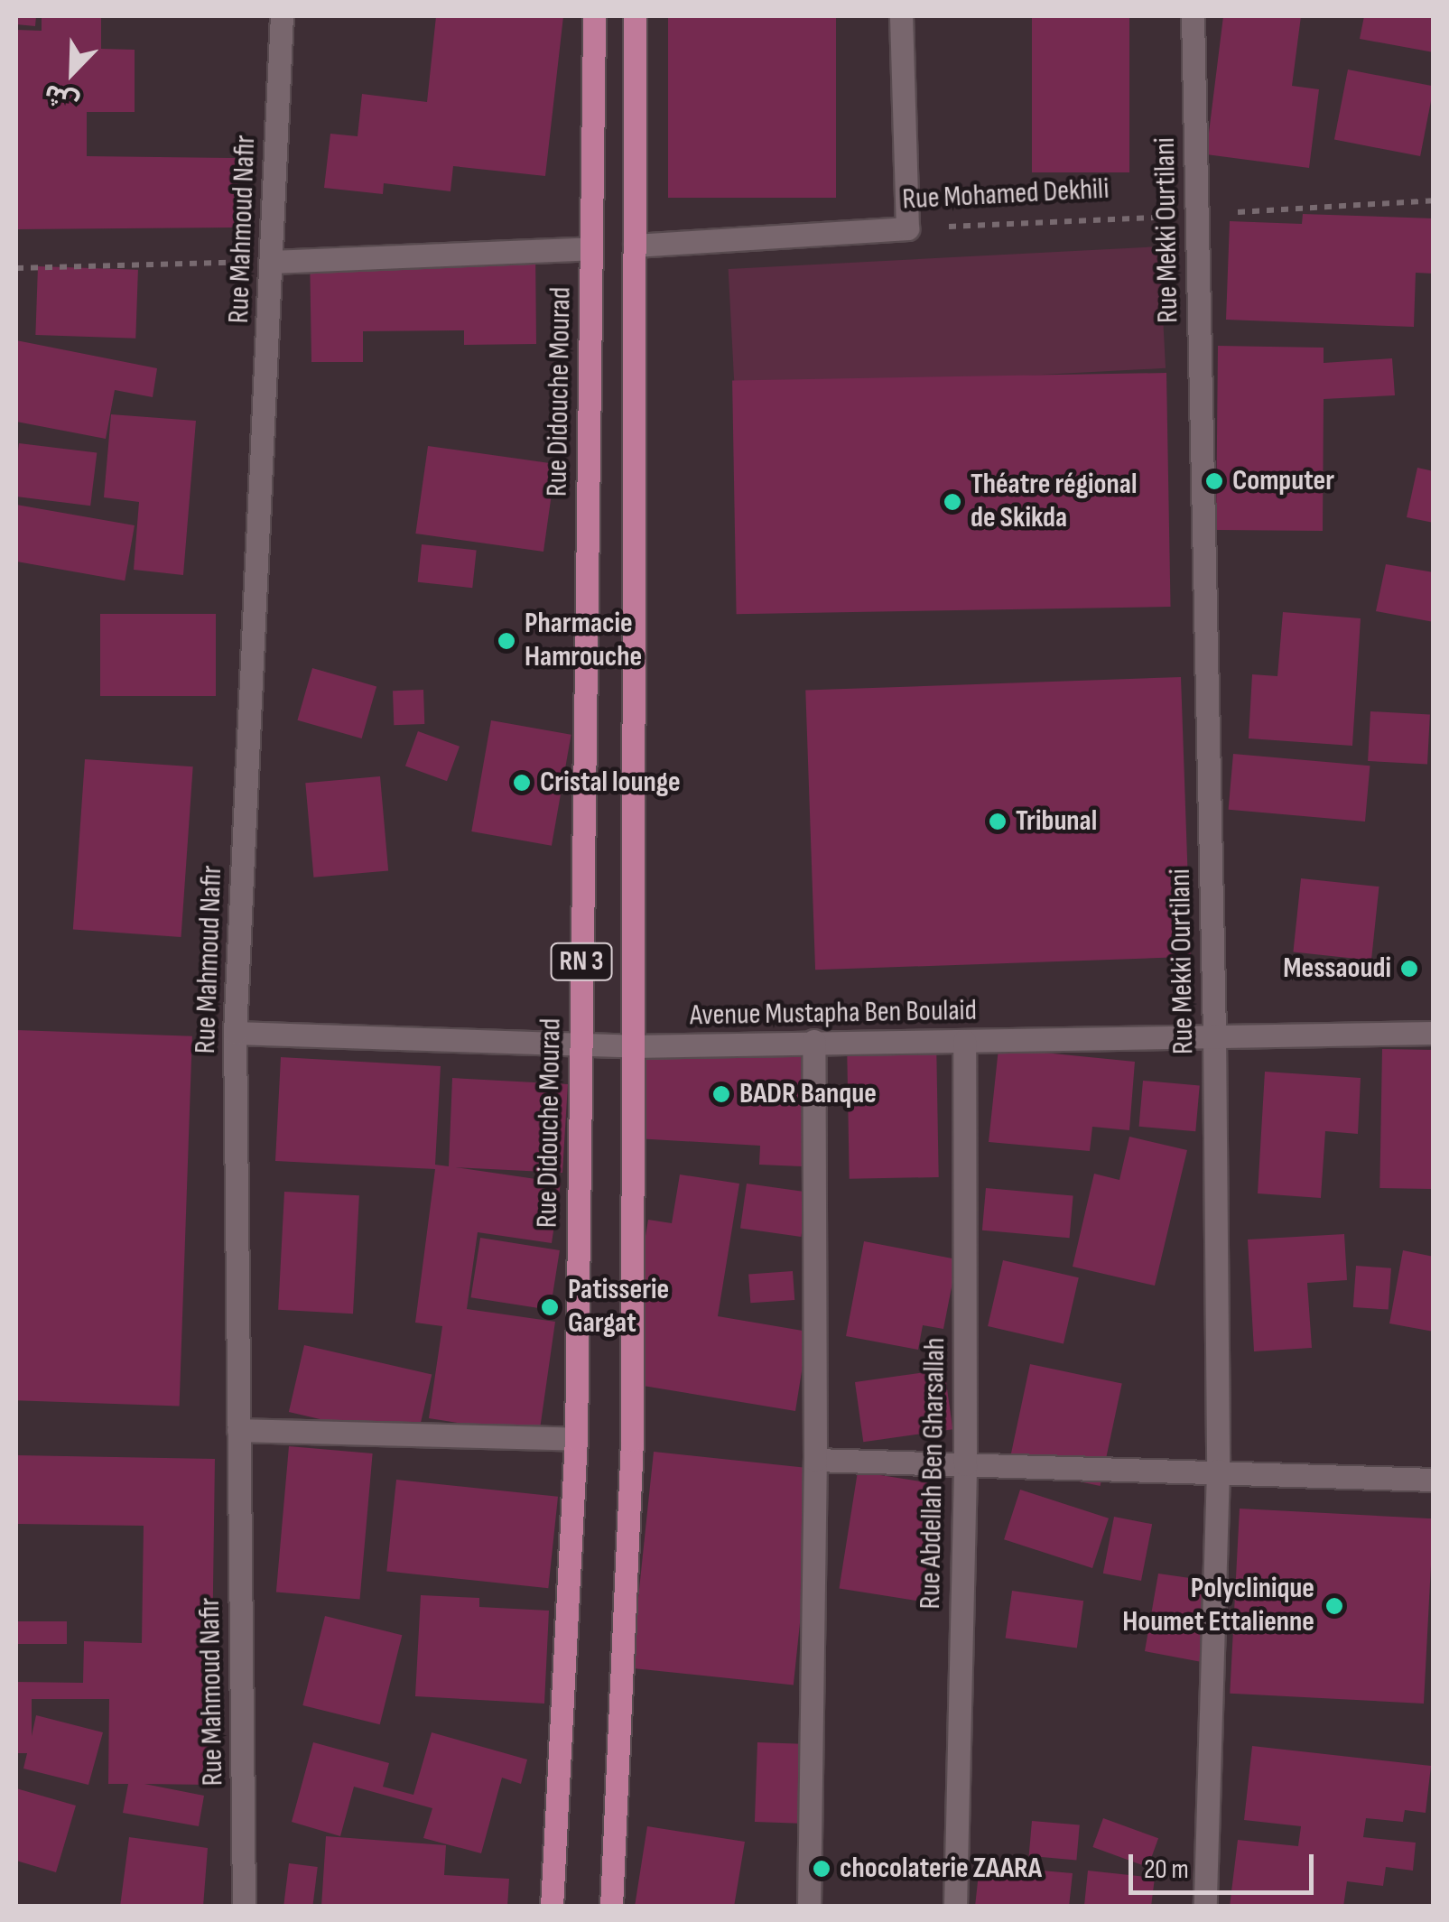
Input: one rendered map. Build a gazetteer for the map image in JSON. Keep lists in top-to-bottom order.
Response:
{
  "streets": {
    "main road": ["Rue Didouche Mourad", "RN 3"],
    "street": [
      "Rue Mohamed Dekhili",
      "Rue Mahmoud Nafir",
      "Rue Mekki Ourtilani",
      "Avenue Mustapha Ben Boulaid",
      "Rue Abdellah Ben Gharsallah"
    ]
  },
  "crossings": [
    ["Rue Mohamed Dekhili", "Rue Mekki Ourtilani"],
    ["Rue Mohamed Dekhili", "RN 3"],
    ["Rue Mahmoud Nafir", "Avenue Mustapha Ben Boulaid"],
    ["Rue Mekki Ourtilani", "Avenue Mustapha Ben Boulaid"],
    ["Rue Didouche Mourad", "Avenue Mustapha Ben Boulaid"],
    ["RN 3", "Avenue Mustapha Ben Boulaid"],
    ["Avenue Mustapha Ben Boulaid", "Rue Abdellah Ben Gharsallah"]
  ],
  "places": [
    "Computer",
    "Théatre régional de Skikda",
    "Pharmacie Hamrouche",
    "Cristal lounge",
    "Tribunal",
    "Messaoudi",
    "BADR Banque",
    "Patisserie Gargat",
    "Polyclinique Houmet Ettalienne",
    "chocolaterie ZAARA"
  ],
  "scale_bar": "20 m",
  "north": "bottom left"
}
